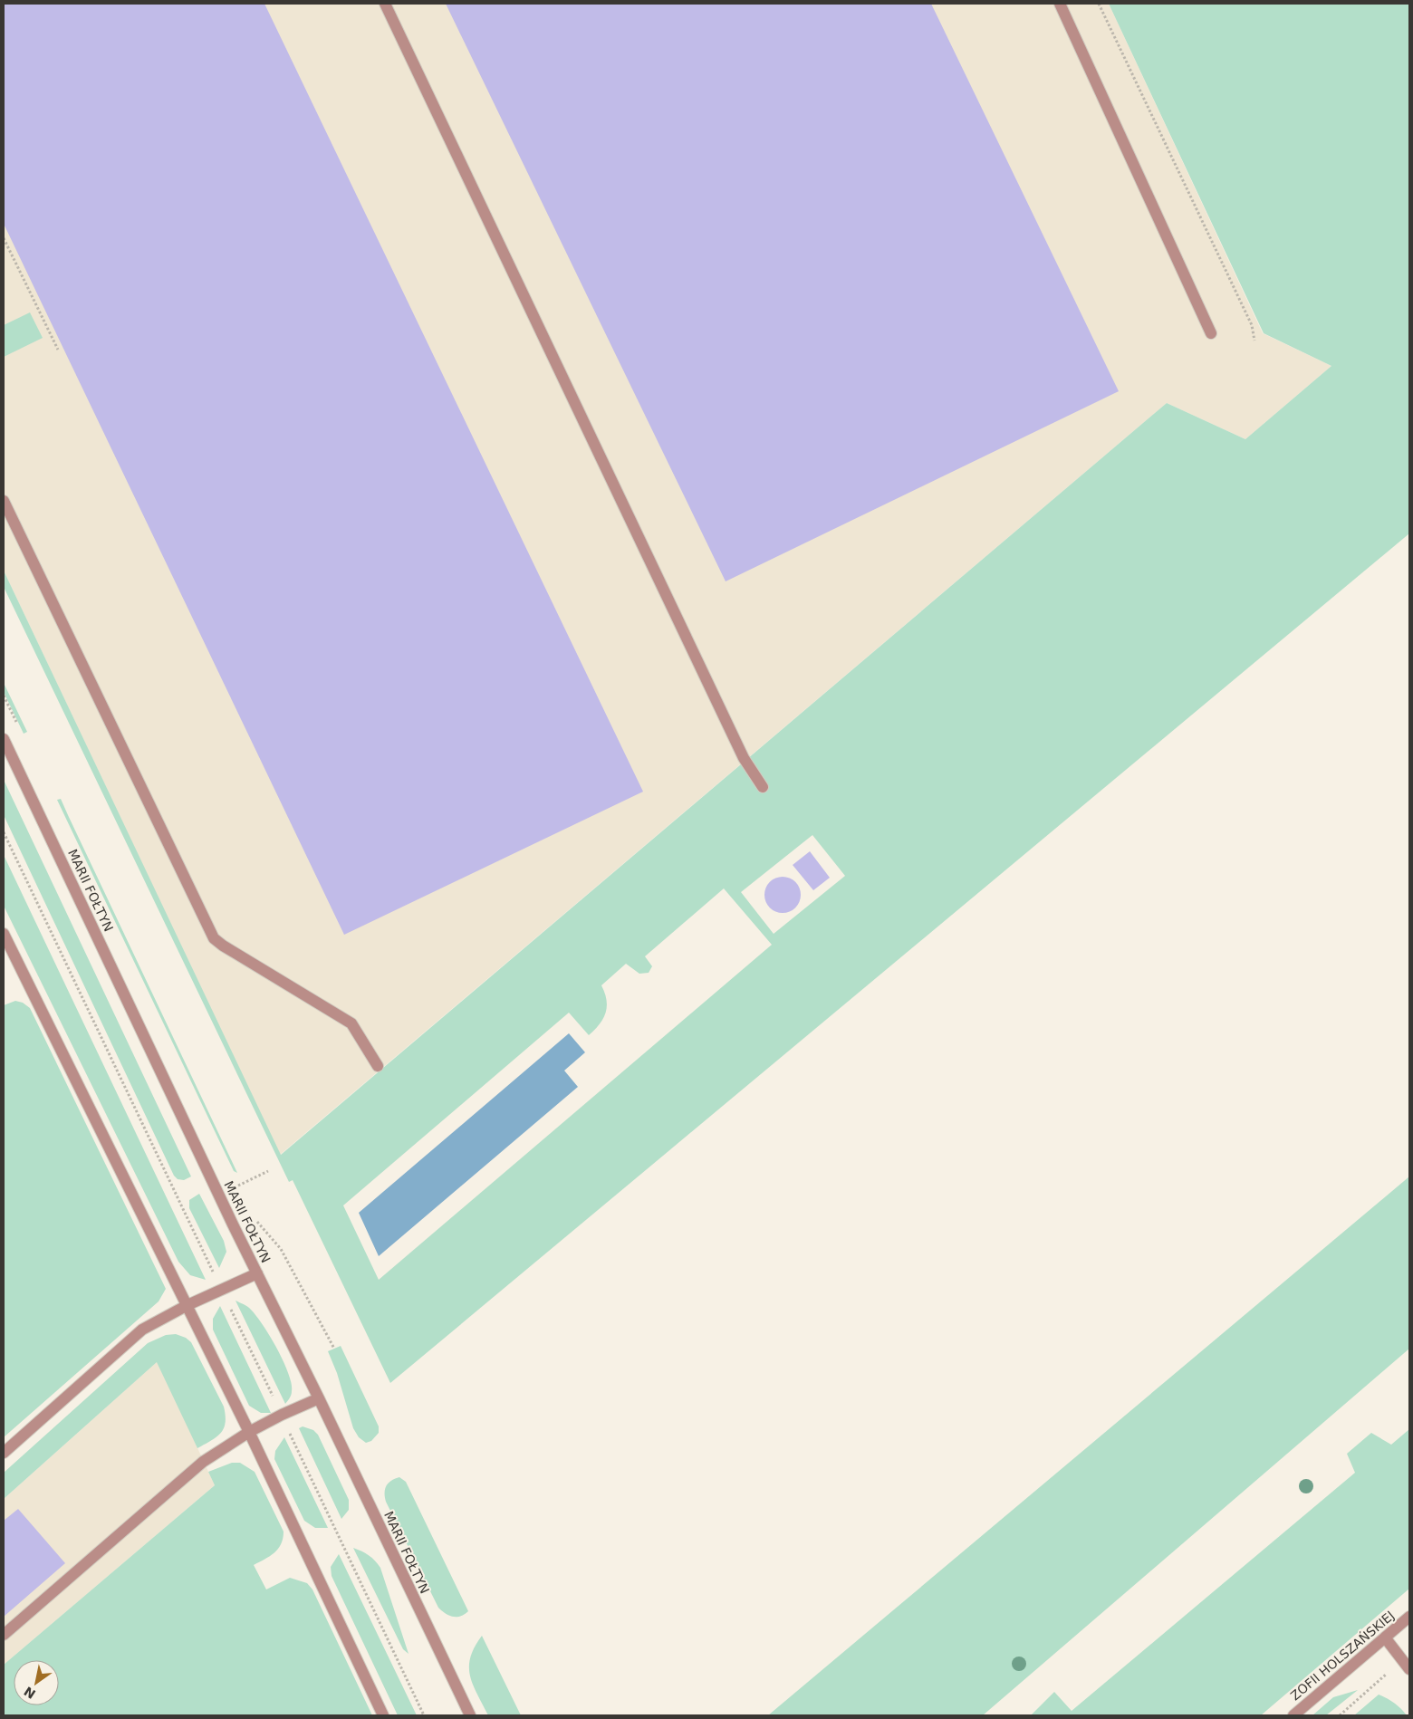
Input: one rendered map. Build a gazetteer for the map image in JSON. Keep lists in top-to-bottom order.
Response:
{
  "streets": {
    "street": ["MARII FOŁTYN", "ZOFII HOLSZAŃSKIEJ"]
  },
  "north": "bottom left"
}
